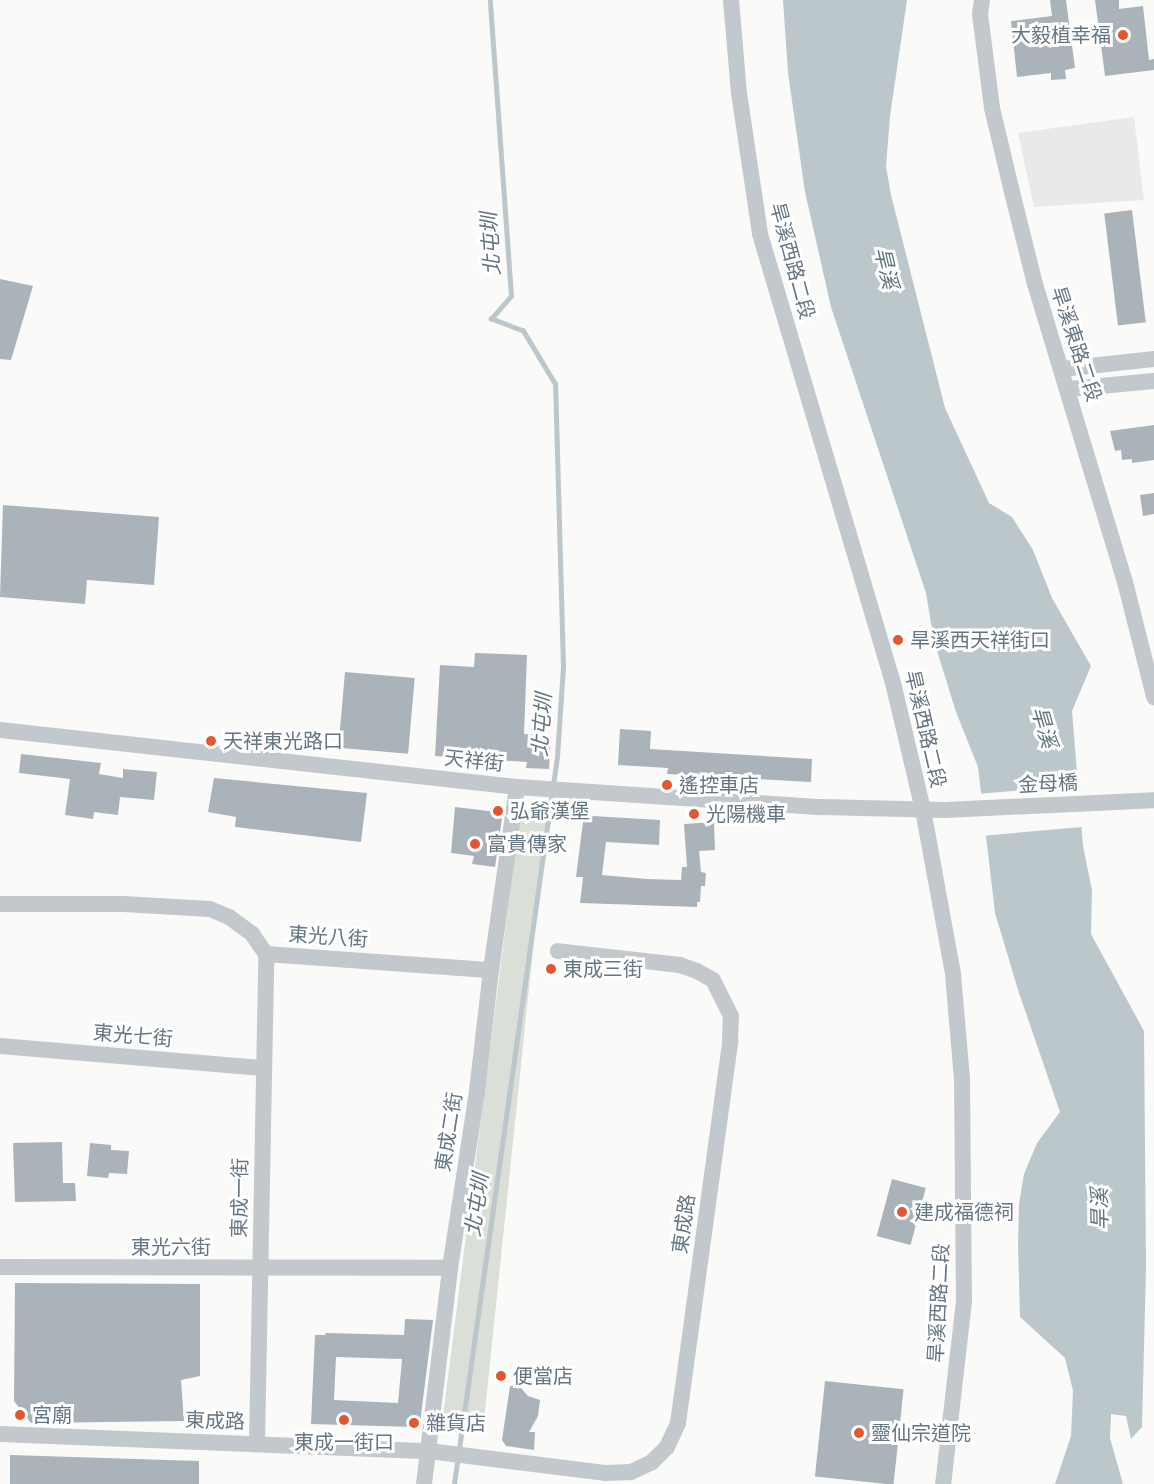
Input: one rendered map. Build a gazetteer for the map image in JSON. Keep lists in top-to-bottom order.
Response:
{
  "streets": {
    "street": [
      "旱溪西路二段",
      "旱溪東路二段",
      "天祥街",
      "金母橋",
      "東光八街",
      "東光七街",
      "東成二街",
      "東成一街",
      "東成路",
      "東光六街"
    ]
  },
  "crossings": [
    ["旱溪西路二段", "天祥街"],
    ["天祥街", "金母橋"],
    ["天祥街", "東成二街"],
    ["東光八街", "東成二街"],
    ["東光八街", "東成一街"],
    ["東光七街", "東成一街"],
    ["東成二街", "東成路"],
    ["東成二街", "東光六街"],
    ["東成一街", "東成路"],
    ["東成一街", "東光六街"]
  ],
  "water": ["北屯圳", "旱溪"],
  "places": [
    "大毅植幸福",
    "旱溪西天祥街口",
    "天祥東光路口",
    "遙控車店",
    "弘爺漢堡",
    "光陽機車",
    "富貴傳家",
    "東成三街",
    "建成福德祠",
    "便當店",
    "宮廟",
    "東成一街口",
    "雜貨店",
    "靈仙宗道院"
  ]
}
